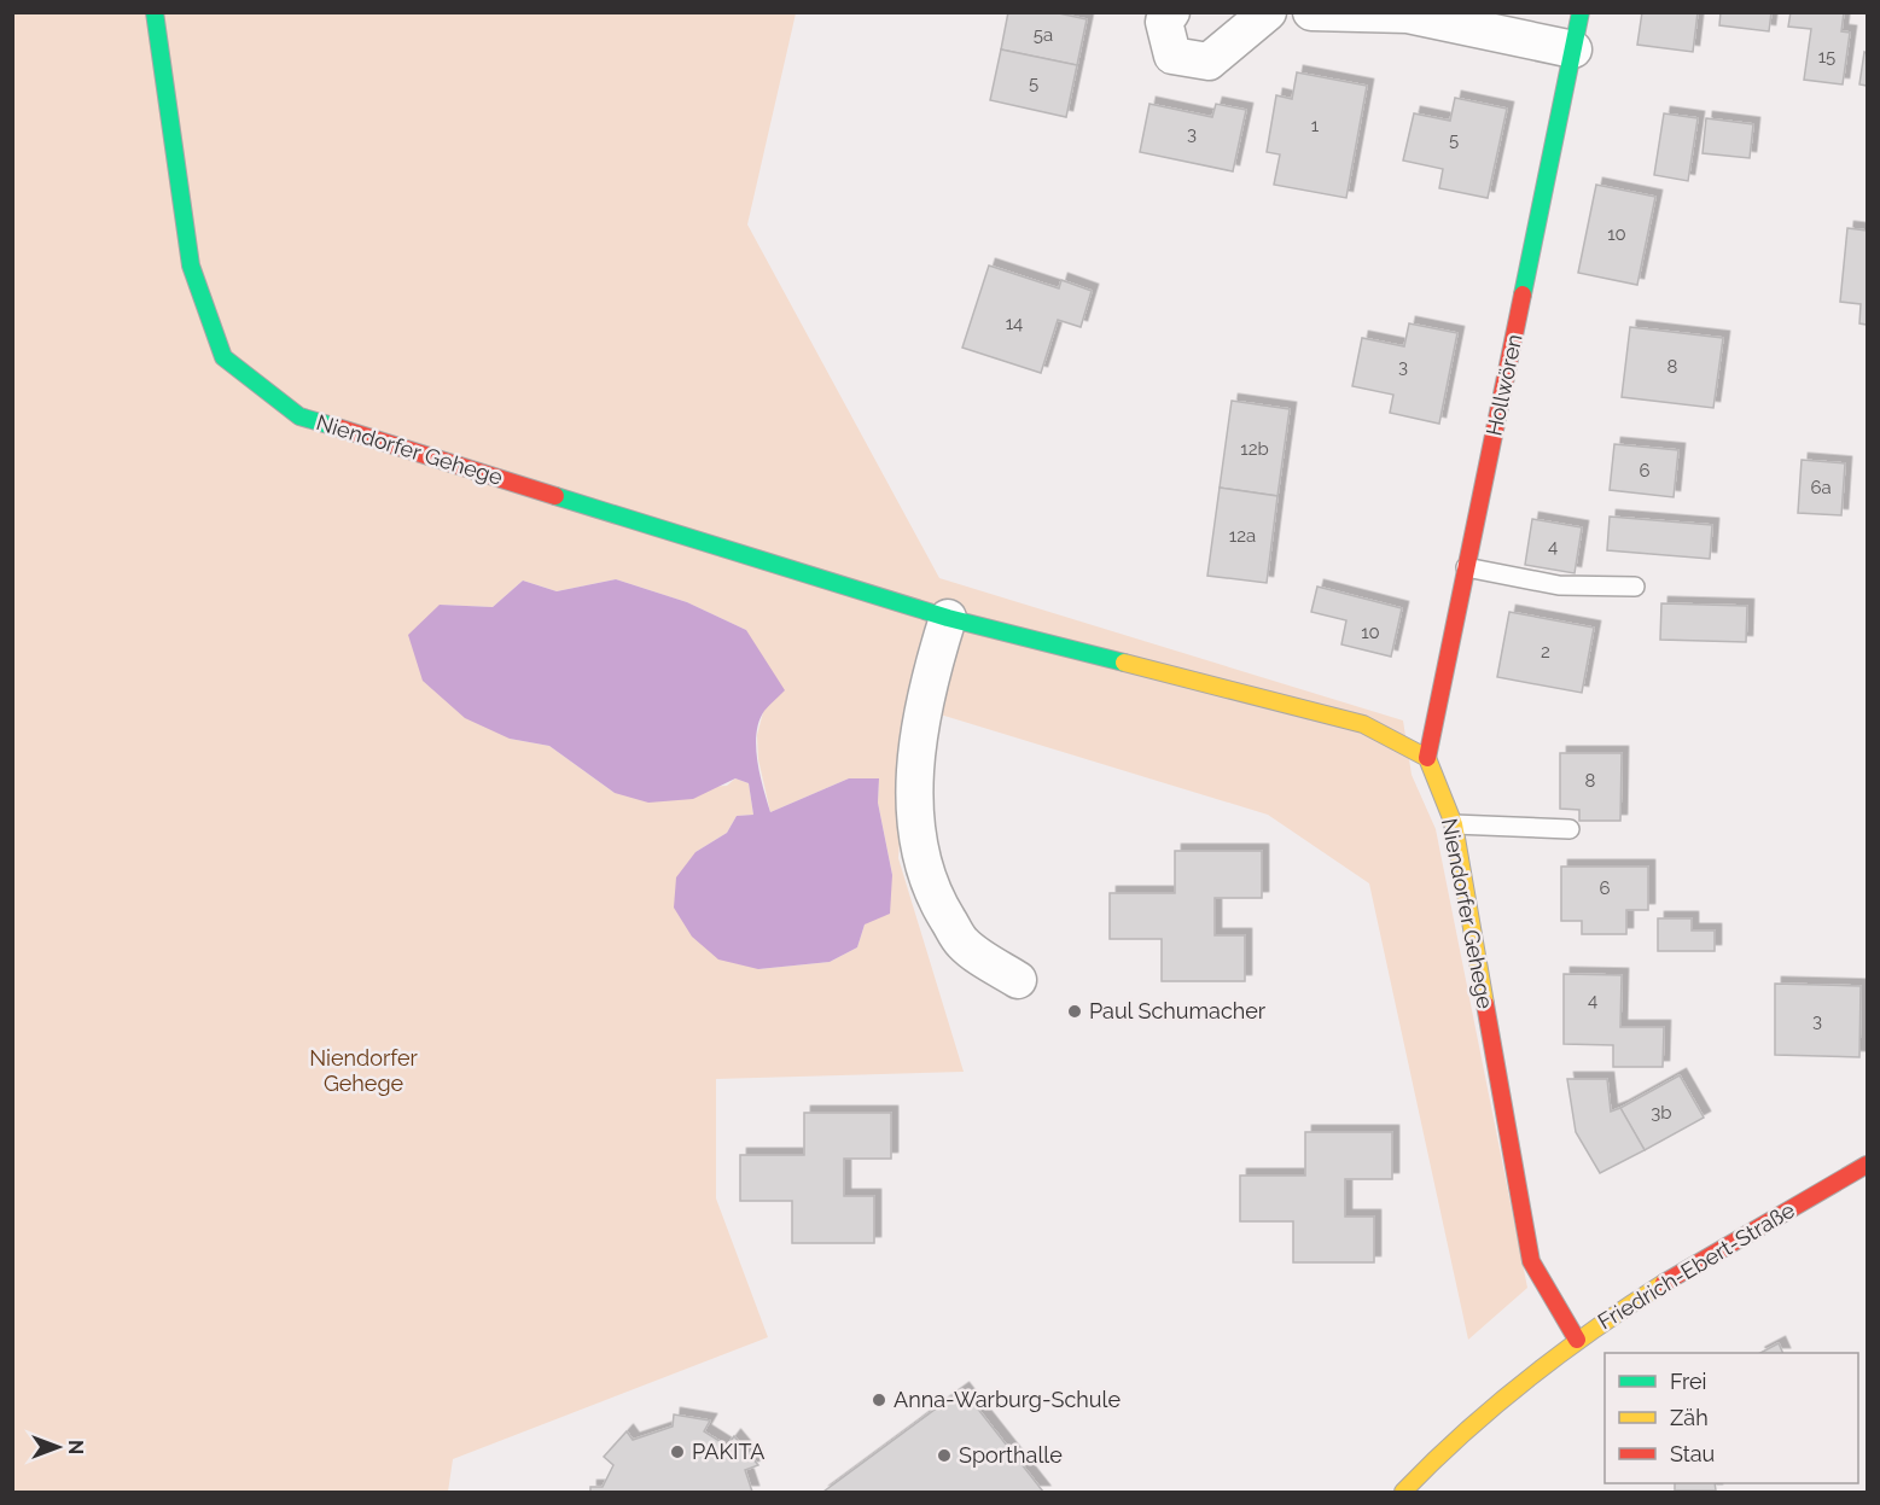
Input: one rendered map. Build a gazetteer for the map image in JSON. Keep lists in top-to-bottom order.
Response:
{
  "streets": {
    "street": ["Hollwören", "Niendorfer Gehege", "Friedrich-Ebert-Straße"]
  },
  "crossings": [
    ["Hollwören", "Niendorfer Gehege"],
    ["Niendorfer Gehege", "Friedrich-Ebert-Straße"]
  ],
  "parks": ["Niendorfer Gehege"],
  "places": [
    "Paul Schumacher",
    "Anna-Warburg-Schule",
    "PAKITA",
    "Sporthalle"
  ],
  "house_numbers": [
    "5a",
    "15",
    "5",
    "1",
    "3",
    "5",
    "10",
    "14",
    "3",
    "8",
    "12b",
    "6",
    "6a",
    "12a",
    "4",
    "10",
    "2",
    "8",
    "6",
    "4",
    "3",
    "3b"
  ],
  "legend": ["Frei", "Zäh", "Stau"],
  "north": "right"
}
